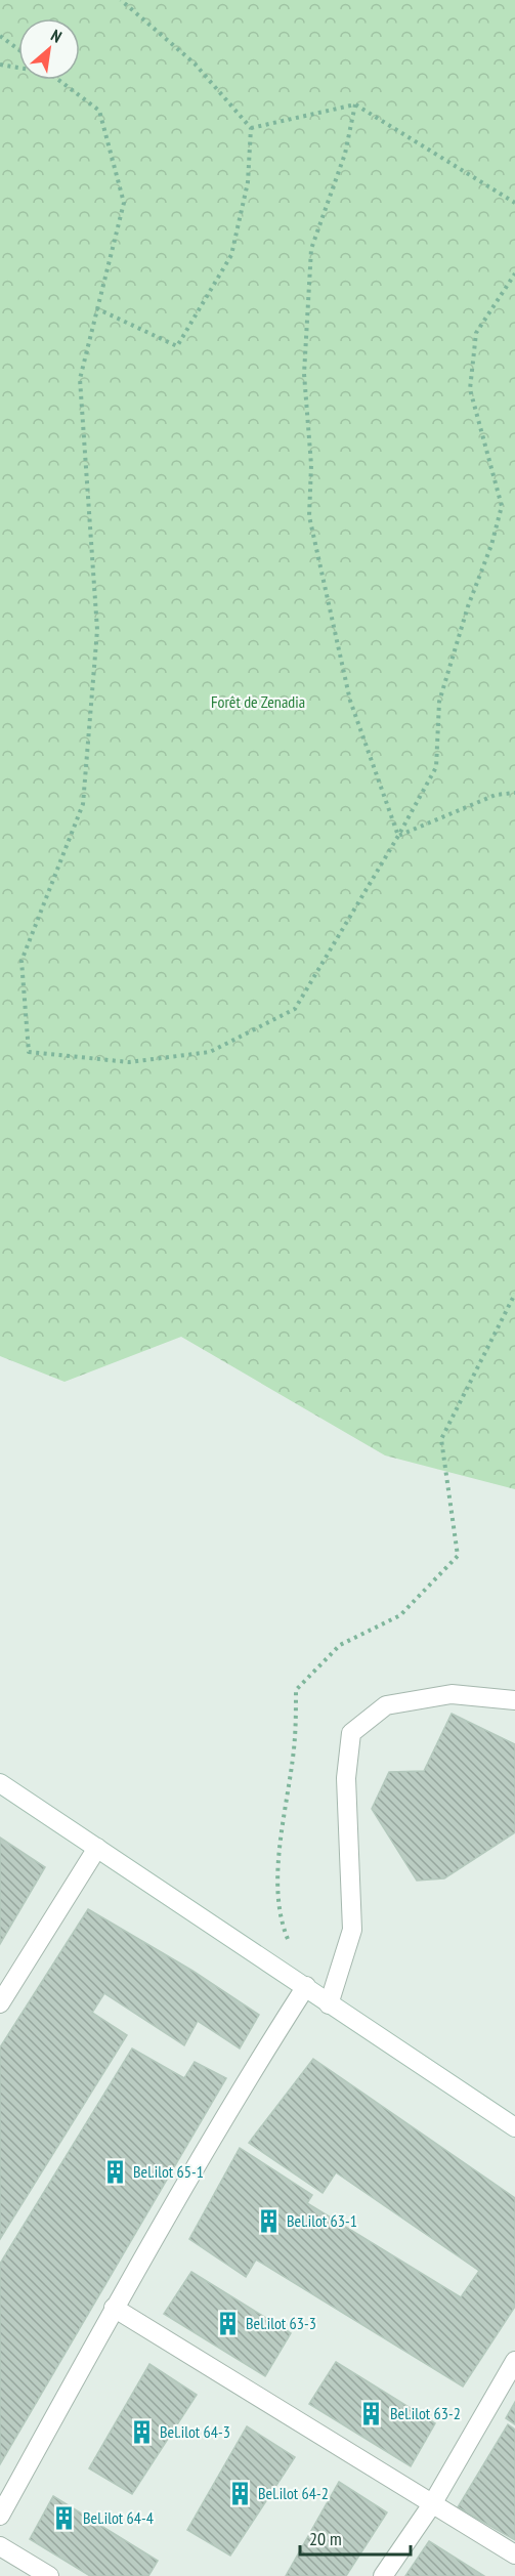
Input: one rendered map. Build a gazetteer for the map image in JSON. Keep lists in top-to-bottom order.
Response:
{
  "parks": ["Forêt de Zenadia"],
  "places": {
    "building": [
      "Bel.ilot 65-1",
      "Bel.ilot 63-1",
      "Bel.ilot 63-3",
      "Bel.ilot 63-2",
      "Bel.ilot 64-3",
      "Bel.ilot 64-2",
      "Bel.ilot 64-4"
    ]
  },
  "scale_bar": "20 m",
  "north": "top right"
}
